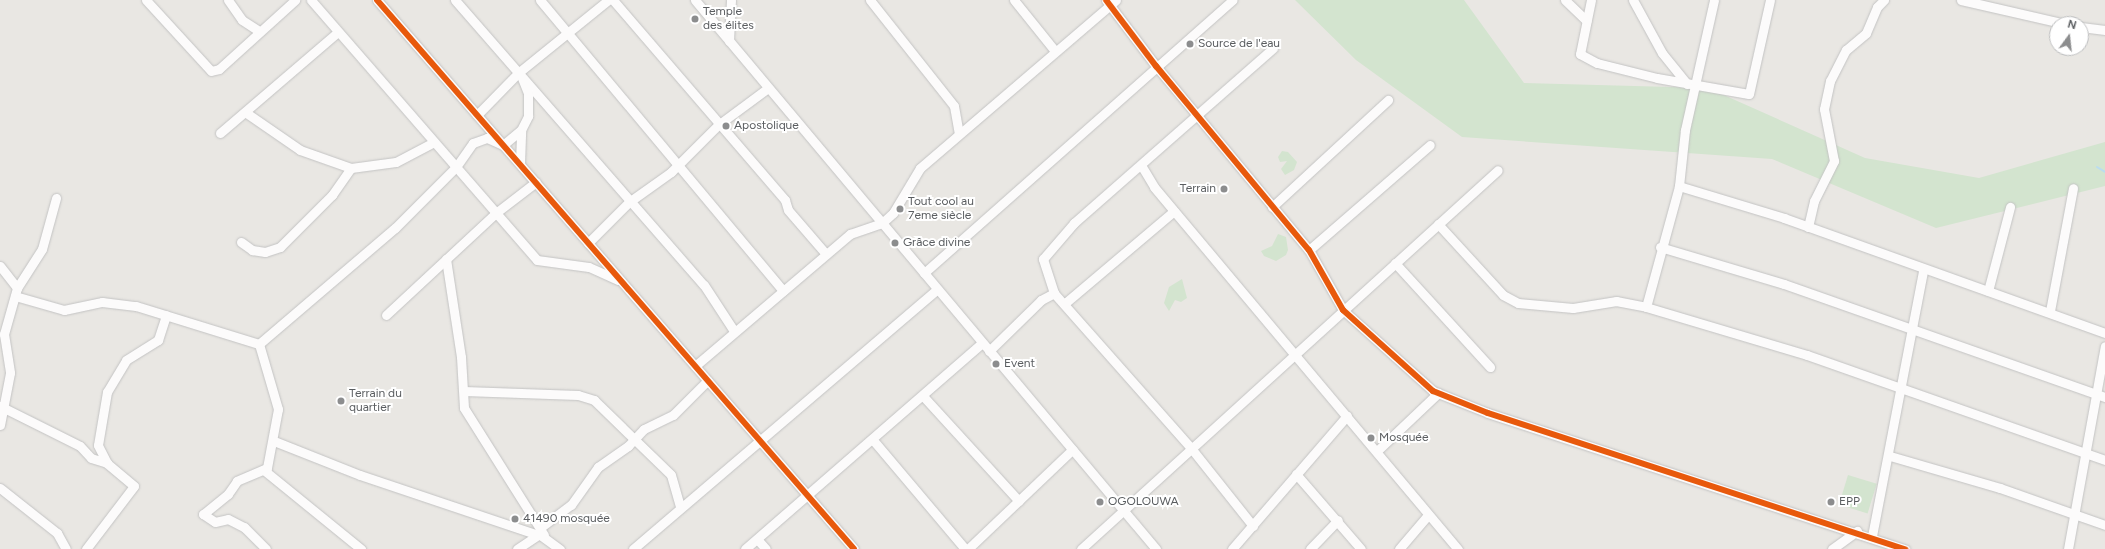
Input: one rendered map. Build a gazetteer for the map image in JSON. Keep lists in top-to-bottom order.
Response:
{
  "places": [
    "Temple des élites",
    "Source de l'eau",
    "Apostolique",
    "Terrain",
    "Tout cool au 7eme siècle",
    "Grâce divine",
    "Event",
    "Terrain du quartier",
    "Mosquée",
    "OGOLOUWA",
    "EPP",
    "41490 mosquée"
  ],
  "north": "top"
}
